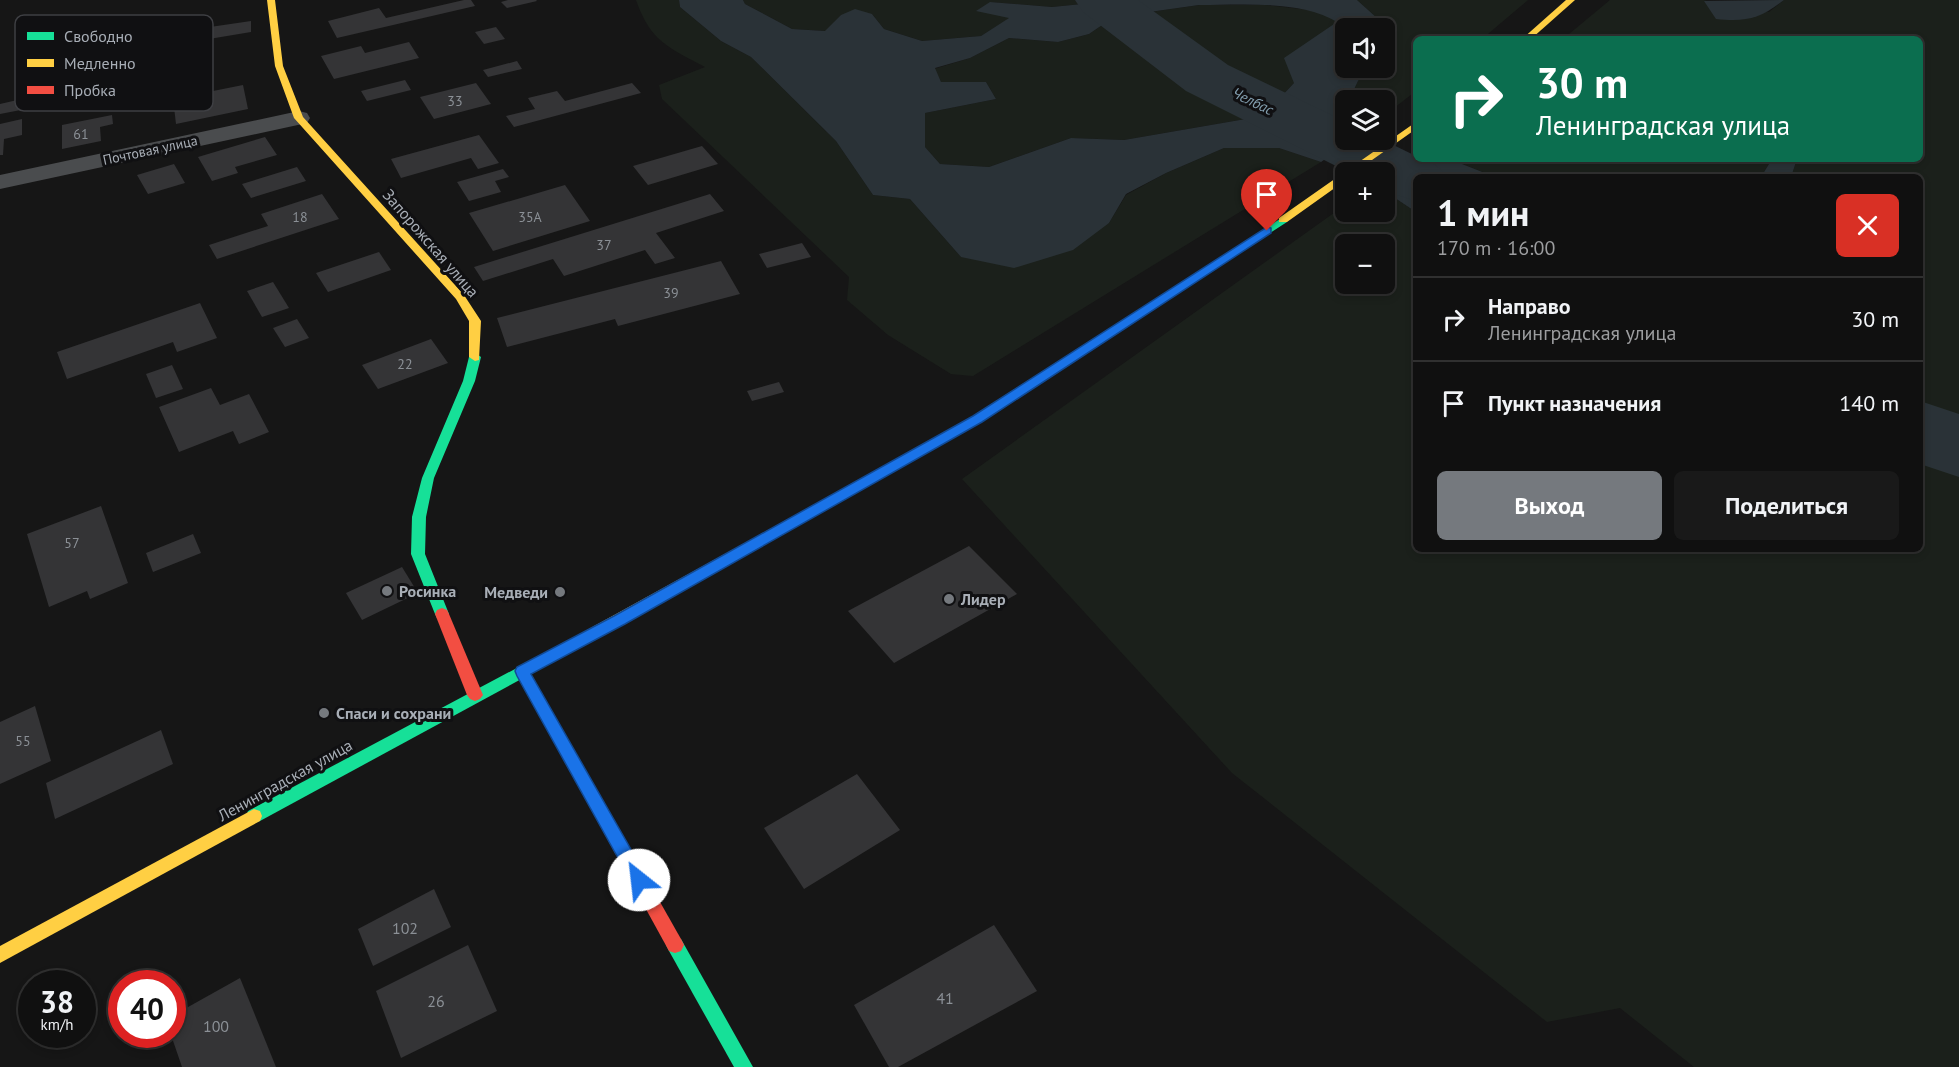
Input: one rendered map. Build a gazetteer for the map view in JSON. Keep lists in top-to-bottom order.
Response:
{
  "streets": {
    "street": ["Почтовая улица", "Запорожская улица", "Ленинградская улица"]
  },
  "crossings": [
    ["Почтовая улица", "Запорожская улица"],
    ["Запорожская улица", "Ленинградская улица"]
  ],
  "water": ["Челбас"],
  "places": [
    "Росинка",
    "Медведи",
    "Лидер",
    "Спаси и сохрани"
  ],
  "house_numbers": [
    "33",
    "61",
    "18",
    "35А",
    "37",
    "39",
    "22",
    "57",
    "55",
    "102",
    "41",
    "26",
    "100"
  ],
  "legend": ["Свободно", "Медленно", "Пробка"],
  "page": {
    "map_buttons": ["+", "−"],
    "turn": ["30 m", "Ленинградская улица"],
    "heading": ["1 мин", "170 m · 16:00"],
    "list": [
      {
        "name": "Направо",
        "note": "Ленинградская улица",
        "value": "30 m"
      },
      {
        "name": "Пункт назначения",
        "value": "140 m"
      }
    ],
    "buttons": ["Выход", "Поделиться"],
    "speed": "38 km/h",
    "limit": "40"
  }
}
